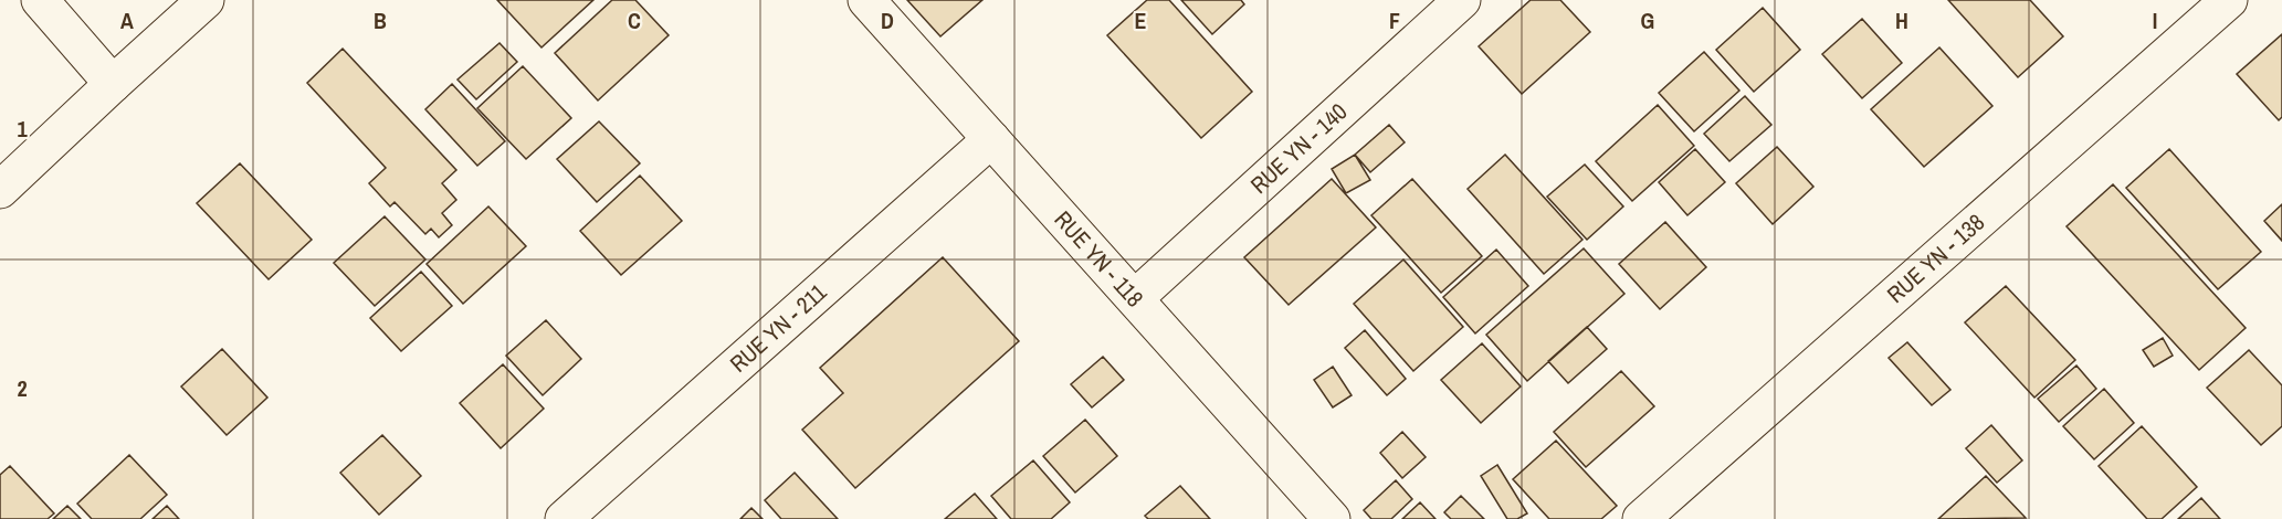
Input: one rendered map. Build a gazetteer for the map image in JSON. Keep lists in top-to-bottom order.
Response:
{
  "streets": {
    "street": [
      "RUE YN - 140",
      "RUE YN - 118",
      "RUE YN - 138",
      "RUE YN - 211"
    ]
  },
  "crossings": [
    ["RUE YN - 140", "RUE YN - 118"],
    ["RUE YN - 118", "RUE YN - 211"]
  ],
  "grid": {
    "columns": [
      "A",
      "B",
      "C",
      "D",
      "E",
      "F",
      "G",
      "H",
      "I"
    ],
    "rows": ["1", "2"]
  }
}
